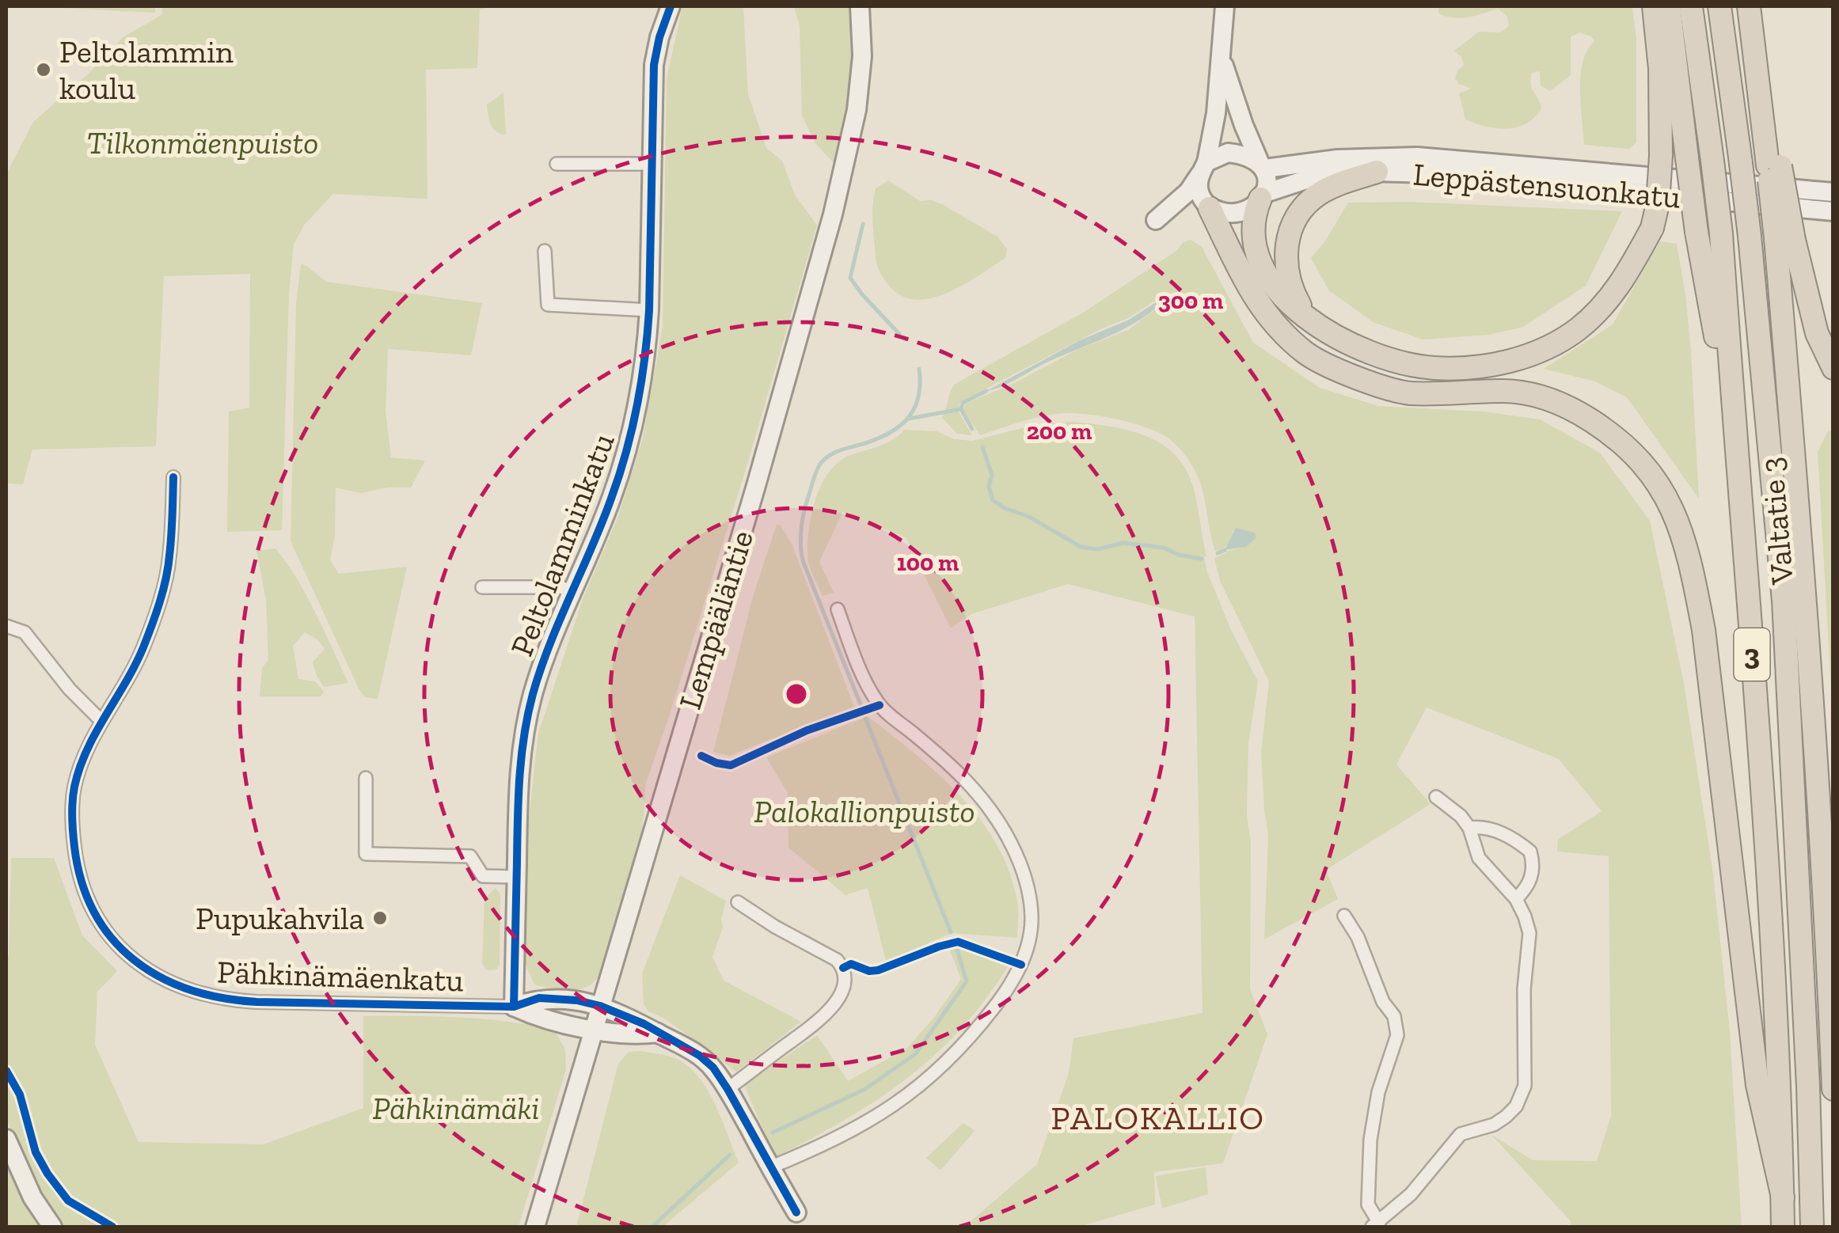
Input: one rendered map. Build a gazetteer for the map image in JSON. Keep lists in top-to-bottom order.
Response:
{
  "streets": {
    "highway": ["Valtatie 3", "3"],
    "main road": [
      "Leppästensuonkatu",
      "Peltolamminkatu",
      "Lempääläntie",
      "Pähkinämäenkatu"
    ]
  },
  "crossings": [
    ["Valtatie 3", "3"],
    ["Peltolamminkatu", "Pähkinämäenkatu"],
    ["Lempääläntie", "Pähkinämäenkatu"]
  ],
  "districts": ["PALOKALLIO"],
  "parks": ["Tilkonmäenpuisto", "Palokallionpuisto", "Pähkinämäki"],
  "places": ["Peltolammin koulu", "Pupukahvila"],
  "rings": ["300 m", "200 m", "100 m"]
}
